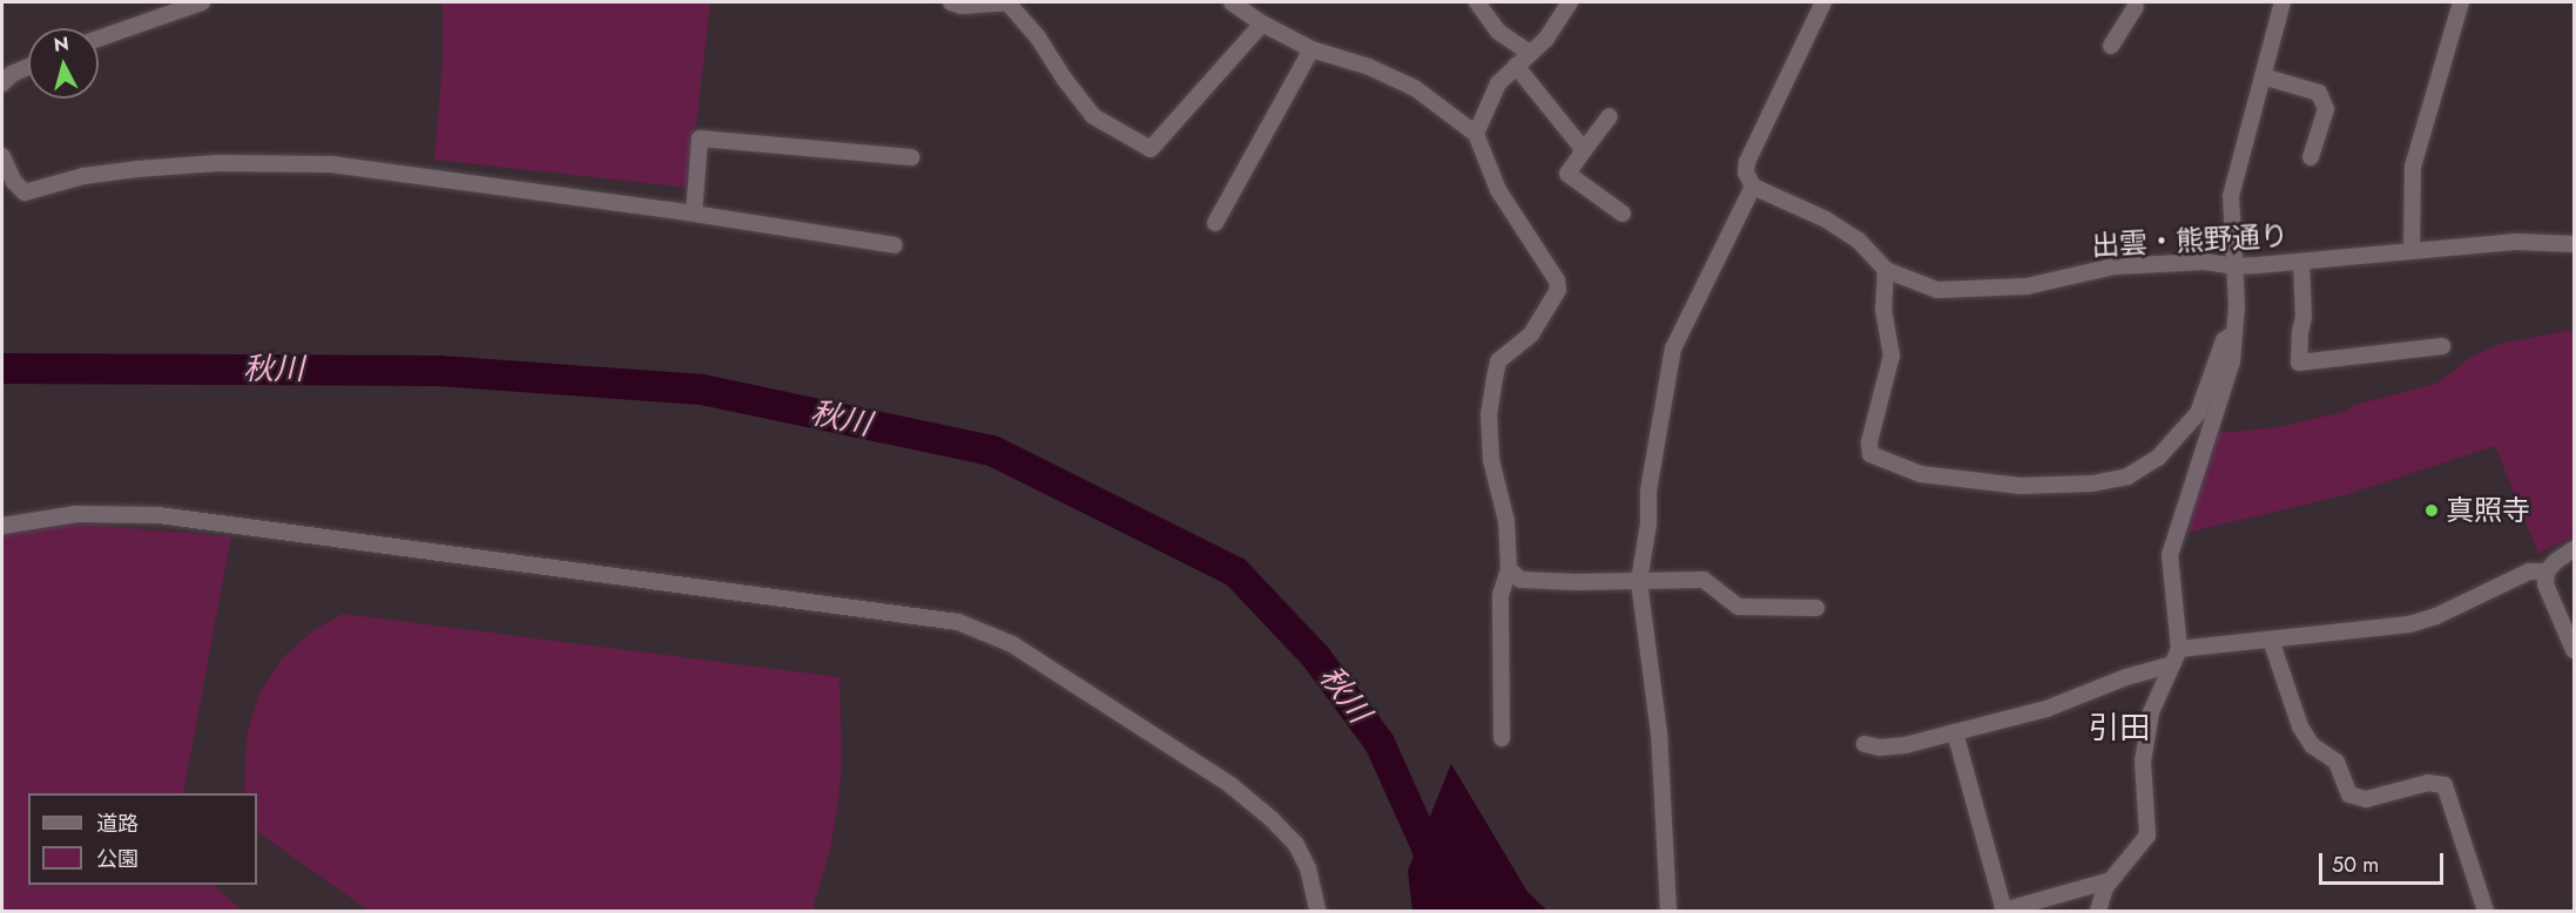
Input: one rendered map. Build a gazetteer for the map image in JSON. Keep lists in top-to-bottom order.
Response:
{
  "streets": {
    "street": ["出雲・熊野通り"]
  },
  "districts": ["引田"],
  "water": ["秋川"],
  "places": ["真照寺"],
  "legend": ["道路", "公園"],
  "scale_bar": "50 m",
  "north": "top"
}
